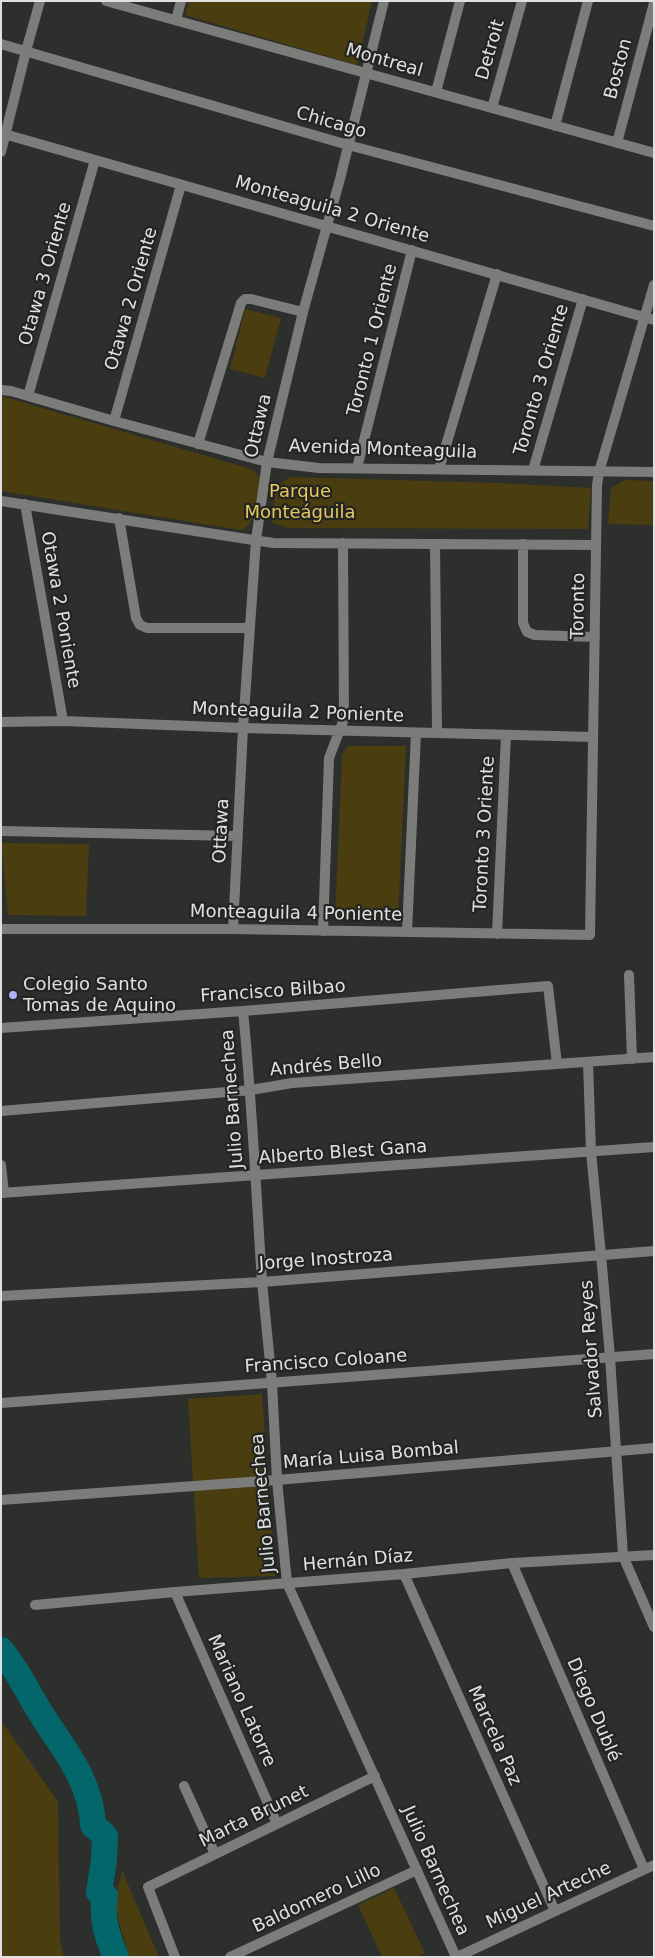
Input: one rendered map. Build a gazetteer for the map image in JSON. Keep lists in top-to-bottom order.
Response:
{
  "streets": {
    "street": [
      "Detroit",
      "Montreal",
      "Boston",
      "Chicago",
      "Monteaguila 2 Oriente",
      "Otawa 3 Oriente",
      "Otawa 2 Oriente",
      "Toronto 1 Oriente",
      "Toronto 3 Oriente",
      "Ottawa",
      "Avenida Monteaguila",
      "Toronto",
      "Otawa 2 Poniente",
      "Monteaguila 2 Poniente",
      "Monteaguila 4 Poniente",
      "Francisco Bilbao",
      "Andrés Bello",
      "Julio Barnechea",
      "Alberto Blest Gana",
      "Jorge Inostroza",
      "Salvador Reyes",
      "Francisco Coloane",
      "María Luisa Bombal",
      "Hernán Díaz",
      "Mariano Latorre",
      "Diego Dublé",
      "Marcela Paz",
      "Marta Brunet",
      "Miguel Arteche",
      "Baldomero Lillo"
    ]
  },
  "crossings": [
    ["Detroit", "Montreal"],
    ["Montreal", "Boston"],
    ["Montreal", "Ottawa"],
    ["Chicago", "Ottawa"],
    ["Monteaguila 2 Oriente", "Otawa 3 Oriente"],
    ["Monteaguila 2 Oriente", "Otawa 2 Oriente"],
    ["Monteaguila 2 Oriente", "Toronto 1 Oriente"],
    ["Monteaguila 2 Oriente", "Toronto 3 Oriente"],
    ["Monteaguila 2 Oriente", "Ottawa"],
    ["Monteaguila 2 Oriente", "Toronto"],
    ["Otawa 3 Oriente", "Avenida Monteaguila"],
    ["Otawa 2 Oriente", "Avenida Monteaguila"],
    ["Toronto 1 Oriente", "Avenida Monteaguila"],
    ["Toronto 3 Oriente", "Avenida Monteaguila"],
    ["Toronto 3 Oriente", "Monteaguila 2 Poniente"],
    ["Toronto 3 Oriente", "Monteaguila 4 Poniente"],
    ["Ottawa", "Avenida Monteaguila"],
    ["Ottawa", "Monteaguila 2 Poniente"],
    ["Ottawa", "Monteaguila 4 Poniente"],
    ["Avenida Monteaguila", "Toronto"],
    ["Toronto", "Monteaguila 2 Poniente"],
    ["Toronto", "Monteaguila 4 Poniente"],
    ["Otawa 2 Poniente", "Monteaguila 2 Poniente"],
    ["Francisco Bilbao", "Andrés Bello"],
    ["Francisco Bilbao", "Julio Barnechea"],
    ["Andrés Bello", "Julio Barnechea"],
    ["Andrés Bello", "Salvador Reyes"],
    ["Julio Barnechea", "Alberto Blest Gana"],
    ["Julio Barnechea", "Jorge Inostroza"],
    ["Julio Barnechea", "Francisco Coloane"],
    ["Julio Barnechea", "María Luisa Bombal"],
    ["Julio Barnechea", "Hernán Díaz"],
    ["Julio Barnechea", "Marta Brunet"],
    ["Julio Barnechea", "Miguel Arteche"],
    ["Julio Barnechea", "Baldomero Lillo"],
    ["Alberto Blest Gana", "Salvador Reyes"],
    ["Jorge Inostroza", "Salvador Reyes"],
    ["Salvador Reyes", "Francisco Coloane"],
    ["Salvador Reyes", "María Luisa Bombal"],
    ["Salvador Reyes", "Hernán Díaz"],
    ["Hernán Díaz", "Mariano Latorre"],
    ["Hernán Díaz", "Diego Dublé"],
    ["Hernán Díaz", "Marcela Paz"],
    ["Mariano Latorre", "Marta Brunet"],
    ["Diego Dublé", "Miguel Arteche"],
    ["Marcela Paz", "Miguel Arteche"]
  ],
  "parks": ["Parque Monteáguila"],
  "places": ["Colegio Santo Tomas de Aquino"]
}
